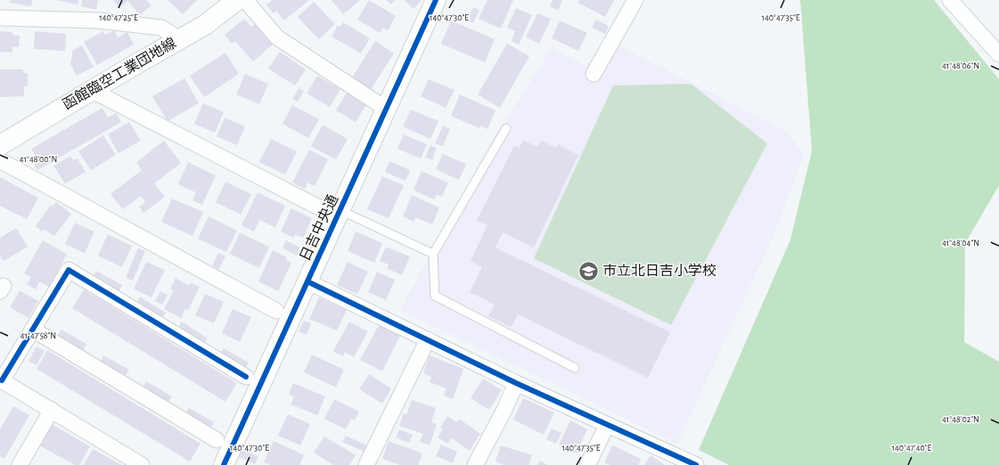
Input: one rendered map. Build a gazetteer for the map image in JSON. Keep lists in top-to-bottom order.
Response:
{
  "streets": {
    "street": ["函館臨空工業団地線", "日吉中央通"]
  },
  "places": {
    "school or university": ["市立北日吉小学校"]
  },
  "coordinates": [
    "140°47'25\"E",
    "140°47'30\"E",
    "140°47'35\"E",
    "41°48'06\"N",
    "41°48'00\"N",
    "41°48'04\"N",
    "41°47'58\"N",
    "41°48'02\"N",
    "140°47'40\"E"
  ]
}
